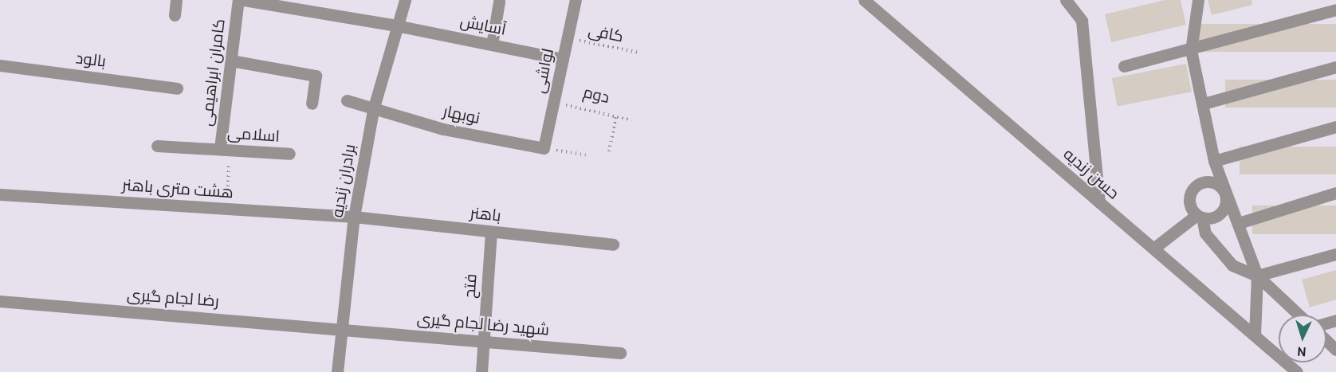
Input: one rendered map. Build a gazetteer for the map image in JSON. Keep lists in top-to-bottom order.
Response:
{
  "streets": {
    "street": [
      "آسایش",
      "بالود",
      "لواشی",
      "کامران ابراهیمی",
      "نوبهار",
      "اسلامی",
      "حسن زندیه",
      "برادران زندیه",
      "هشت متری باهنر",
      "باهنر",
      "فتح",
      "رضا لجام گیری",
      "شهید رضا لجام گیری"
    ],
    "path": ["کافی", "دوم"]
  },
  "crossings": [
    ["آسایش", "لواشی"],
    ["آسایش", "برادران زندیه"],
    ["کافی", "لواشی"],
    ["لواشی", "دوم"],
    ["لواشی", "نوبهار"],
    ["کامران ابراهیمی", "اسلامی"],
    ["نوبهار", "برادران زندیه"],
    ["برادران زندیه", "هشت متری باهنر"],
    ["برادران زندیه", "باهنر"],
    ["برادران زندیه", "رضا لجام گیری"],
    ["برادران زندیه", "شهید رضا لجام گیری"],
    ["هشت متری باهنر", "باهنر"],
    ["باهنر", "فتح"],
    ["فتح", "شهید رضا لجام گیری"],
    ["رضا لجام گیری", "شهید رضا لجام گیری"]
  ],
  "north": "bottom"
}
